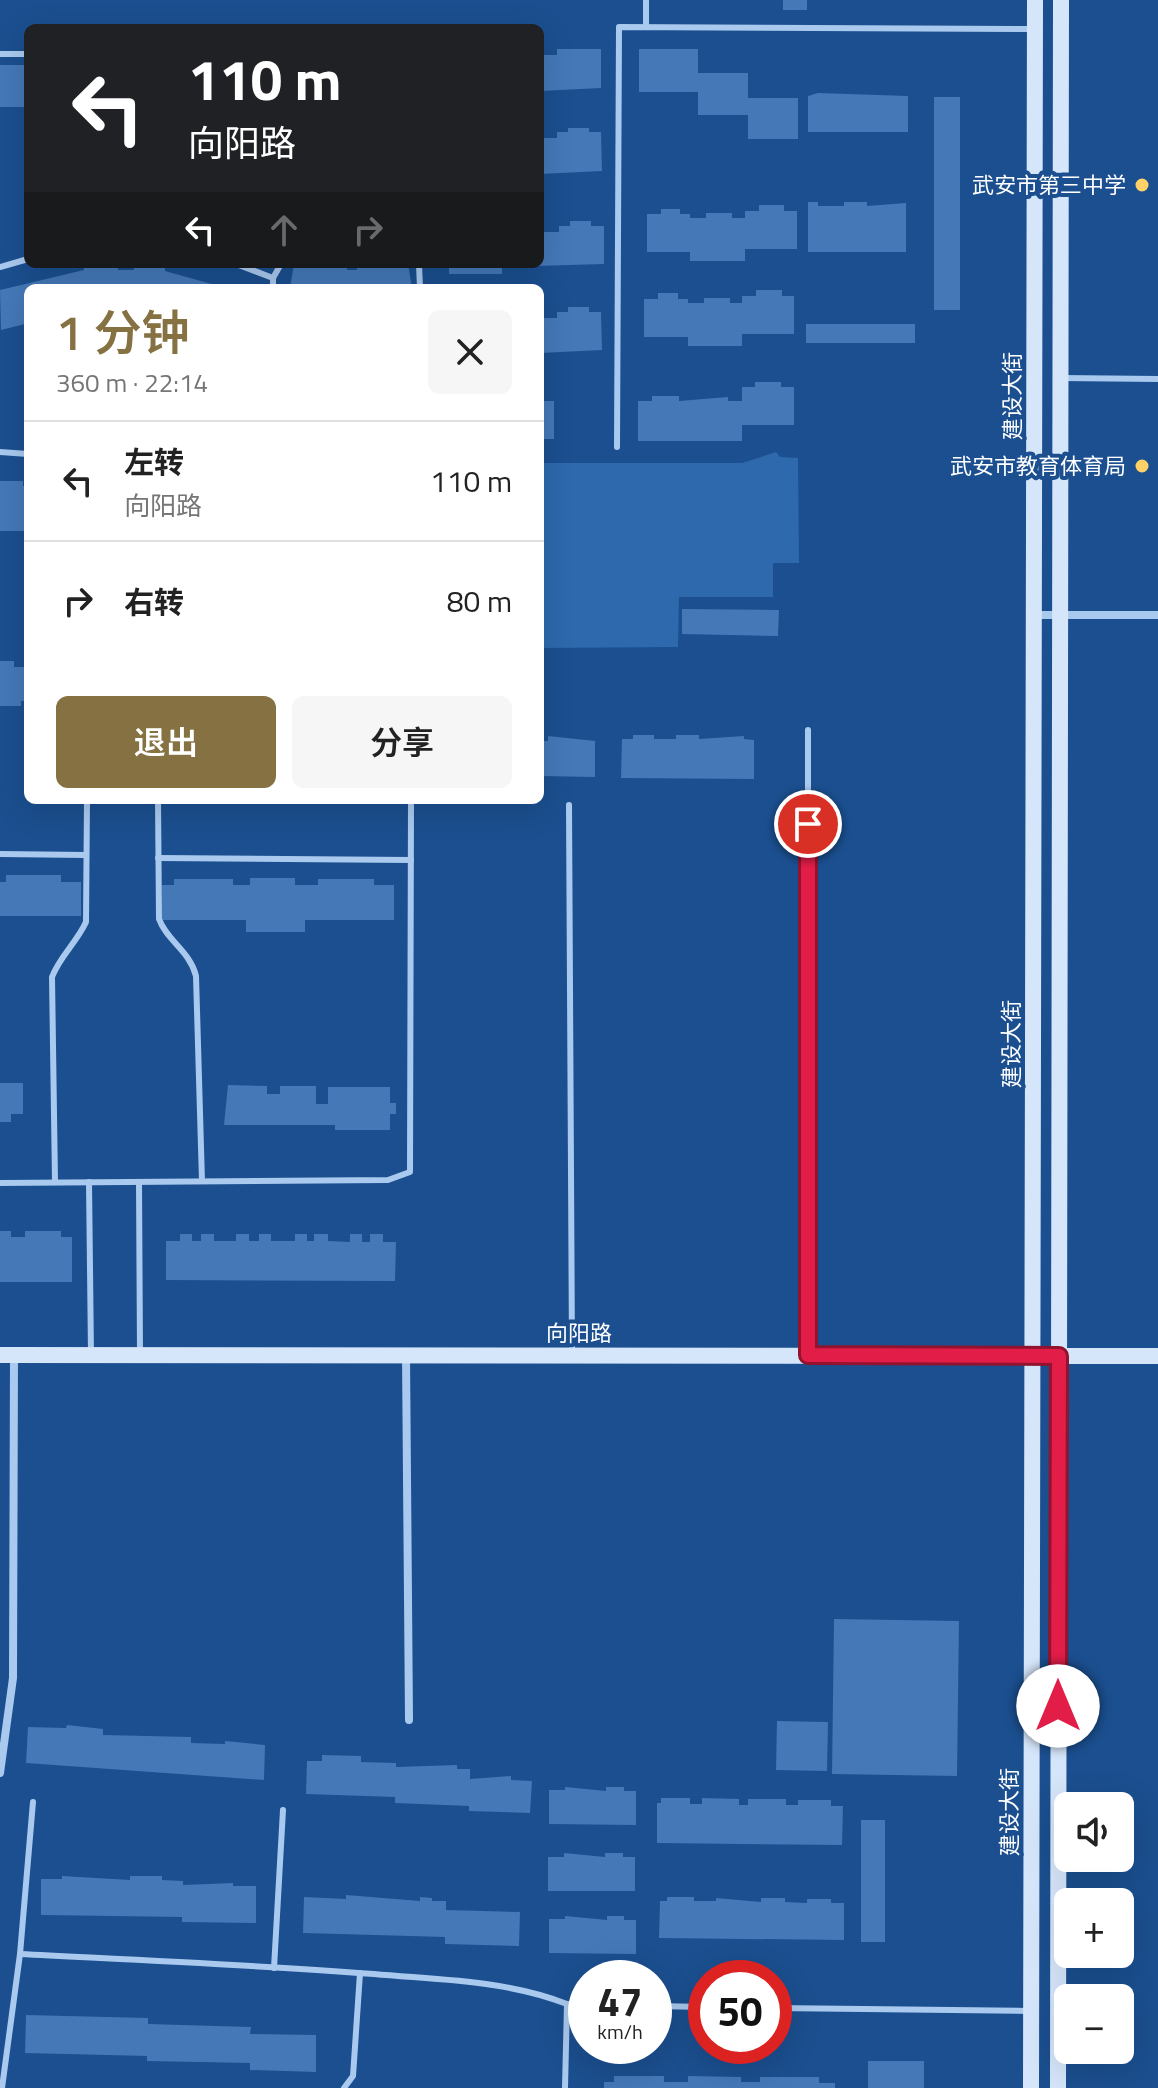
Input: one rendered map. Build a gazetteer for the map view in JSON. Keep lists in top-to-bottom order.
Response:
{
  "streets": {
    "main road": ["建设大街", "向阳路"]
  },
  "crossings": [
    ["建设大街", "向阳路"]
  ],
  "places": ["武安市第三中学", "武安市教育体育局"],
  "page": {
    "turn": ["110 m", "向阳路"],
    "heading": ["1 分钟", "360 m · 22:14"],
    "list": [
      {
        "name": "左转",
        "note": "向阳路",
        "value": "110 m"
      },
      {
        "name": "右转",
        "value": "80 m"
      }
    ],
    "buttons": ["退出", "分享"],
    "map_buttons": ["+", "−"],
    "speed": "47 km/h",
    "limit": "50"
  }
}
